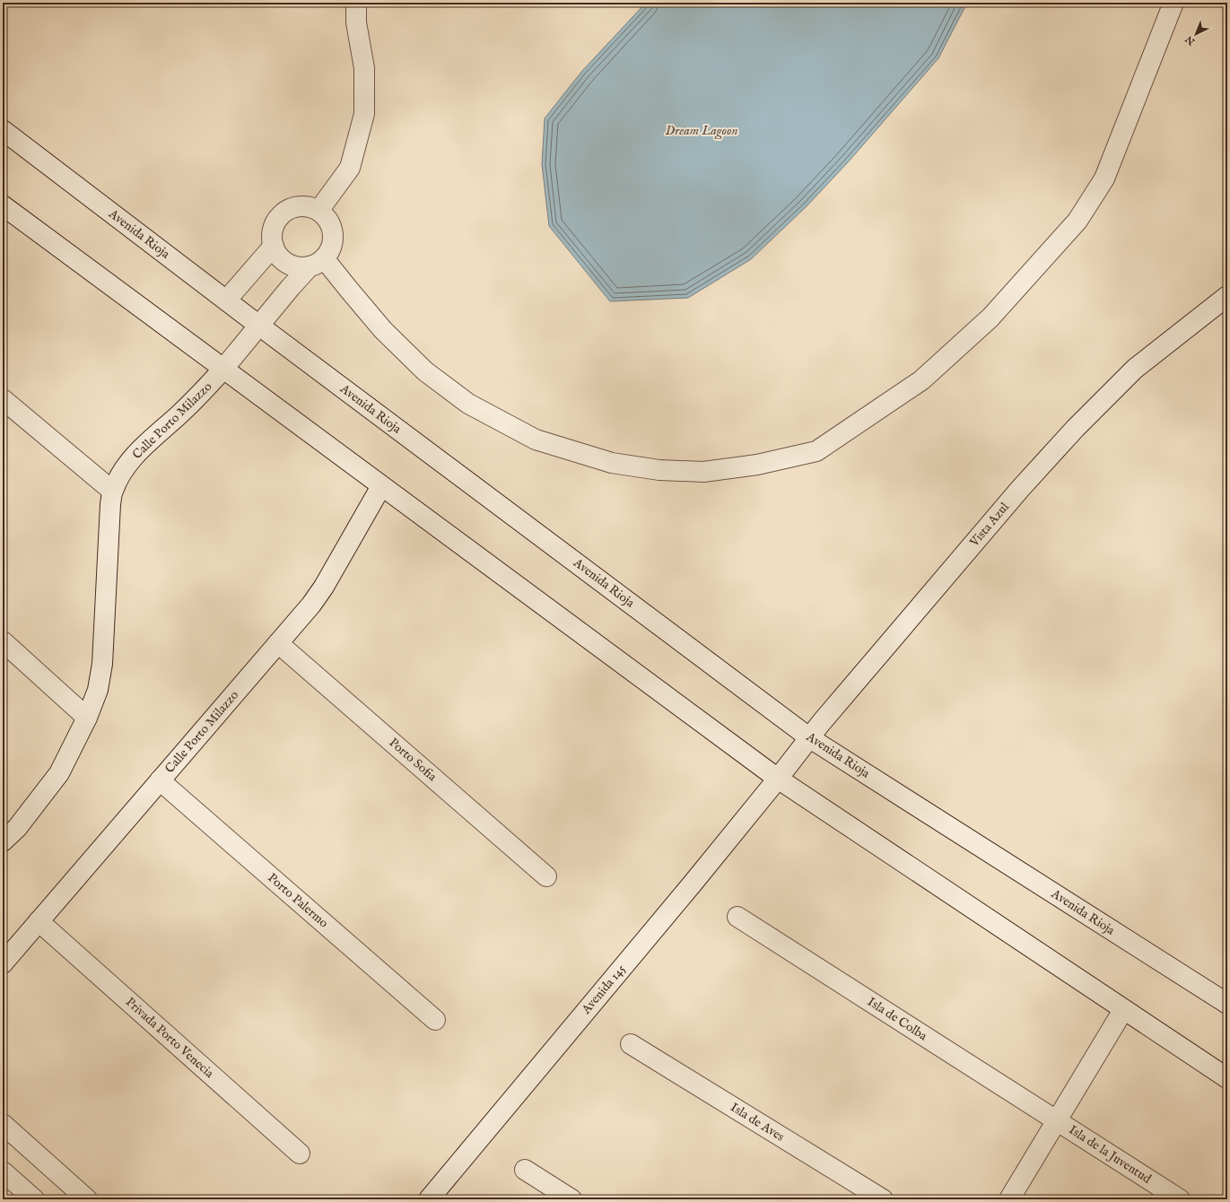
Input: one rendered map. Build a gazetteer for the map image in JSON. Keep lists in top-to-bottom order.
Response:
{
  "streets": {
    "street": [
      "Avenida Rioja",
      "Calle Porto Milazzo",
      "Vista Azul",
      "Porto Sofia",
      "Porto Palermo",
      "Avenida 145",
      "Isla de Colba",
      "Privada Porto Venecia",
      "Isla de Aves",
      "Isla de la Juventud"
    ]
  },
  "crossings": [
    ["Avenida Rioja", "Calle Porto Milazzo"],
    ["Avenida Rioja", "Vista Azul"],
    ["Calle Porto Milazzo", "Porto Sofia"],
    ["Calle Porto Milazzo", "Porto Palermo"],
    ["Calle Porto Milazzo", "Privada Porto Venecia"],
    ["Vista Azul", "Avenida 145"],
    ["Isla de Colba", "Isla de la Juventud"]
  ],
  "water": ["Dream Lagoon"],
  "north": "bottom left"
}
